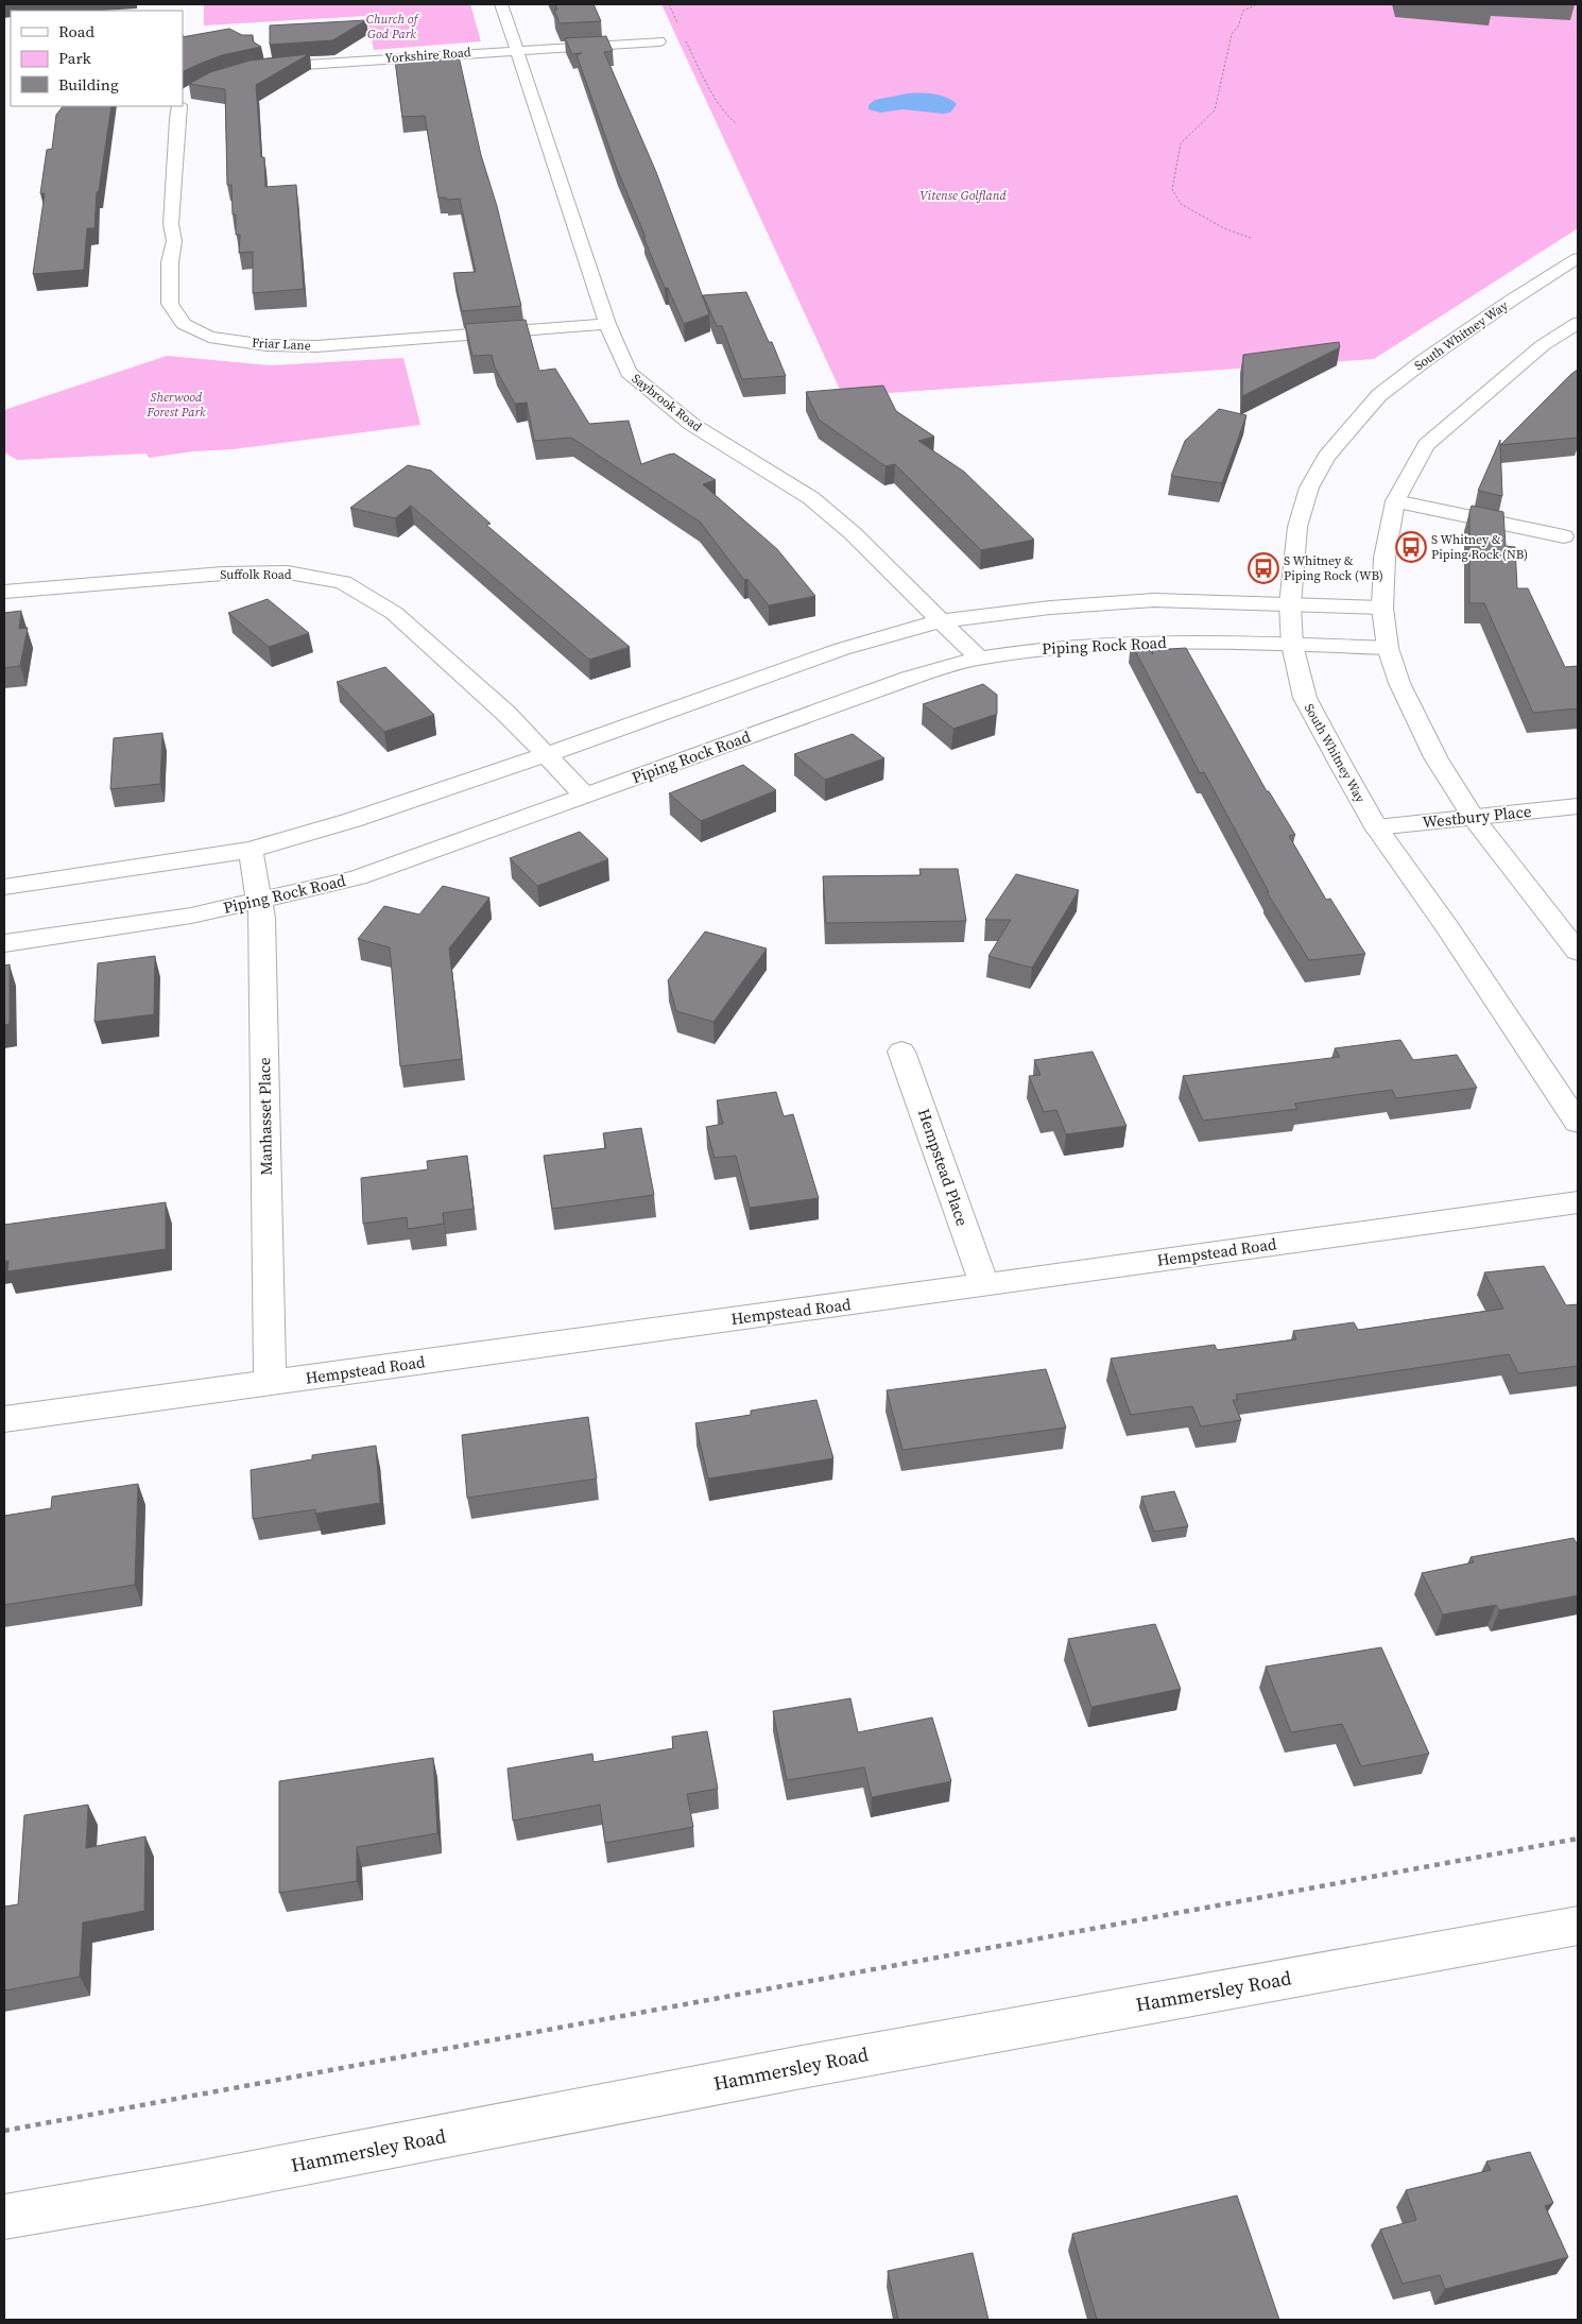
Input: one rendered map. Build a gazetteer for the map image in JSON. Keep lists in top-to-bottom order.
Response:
{
  "streets": {
    "street": [
      "Yorkshire Road",
      "South Whitney Way",
      "Friar Lane",
      "Saybrook Road",
      "Suffolk Road",
      "Piping Rock Road",
      "Westbury Place",
      "Manhasset Place",
      "Hempstead Place",
      "Hempstead Road",
      "Hammersley Road"
    ]
  },
  "crossings": [
    ["Yorkshire Road", "Saybrook Road"],
    ["South Whitney Way", "Piping Rock Road"],
    ["South Whitney Way", "Westbury Place"],
    ["Friar Lane", "Saybrook Road"],
    ["Saybrook Road", "Piping Rock Road"],
    ["Suffolk Road", "Piping Rock Road"],
    ["Piping Rock Road", "Manhasset Place"],
    ["Manhasset Place", "Hempstead Road"],
    ["Hempstead Place", "Hempstead Road"]
  ],
  "parks": ["Church of God Park", "Vitense Golfland", "Sherwood Forest Park"],
  "places": {
    "bus stop": ["S Whitney & Piping Rock (NB)", "S Whitney & Piping Rock (WB)"]
  },
  "legend": ["Road", "Park", "Building"]
}
